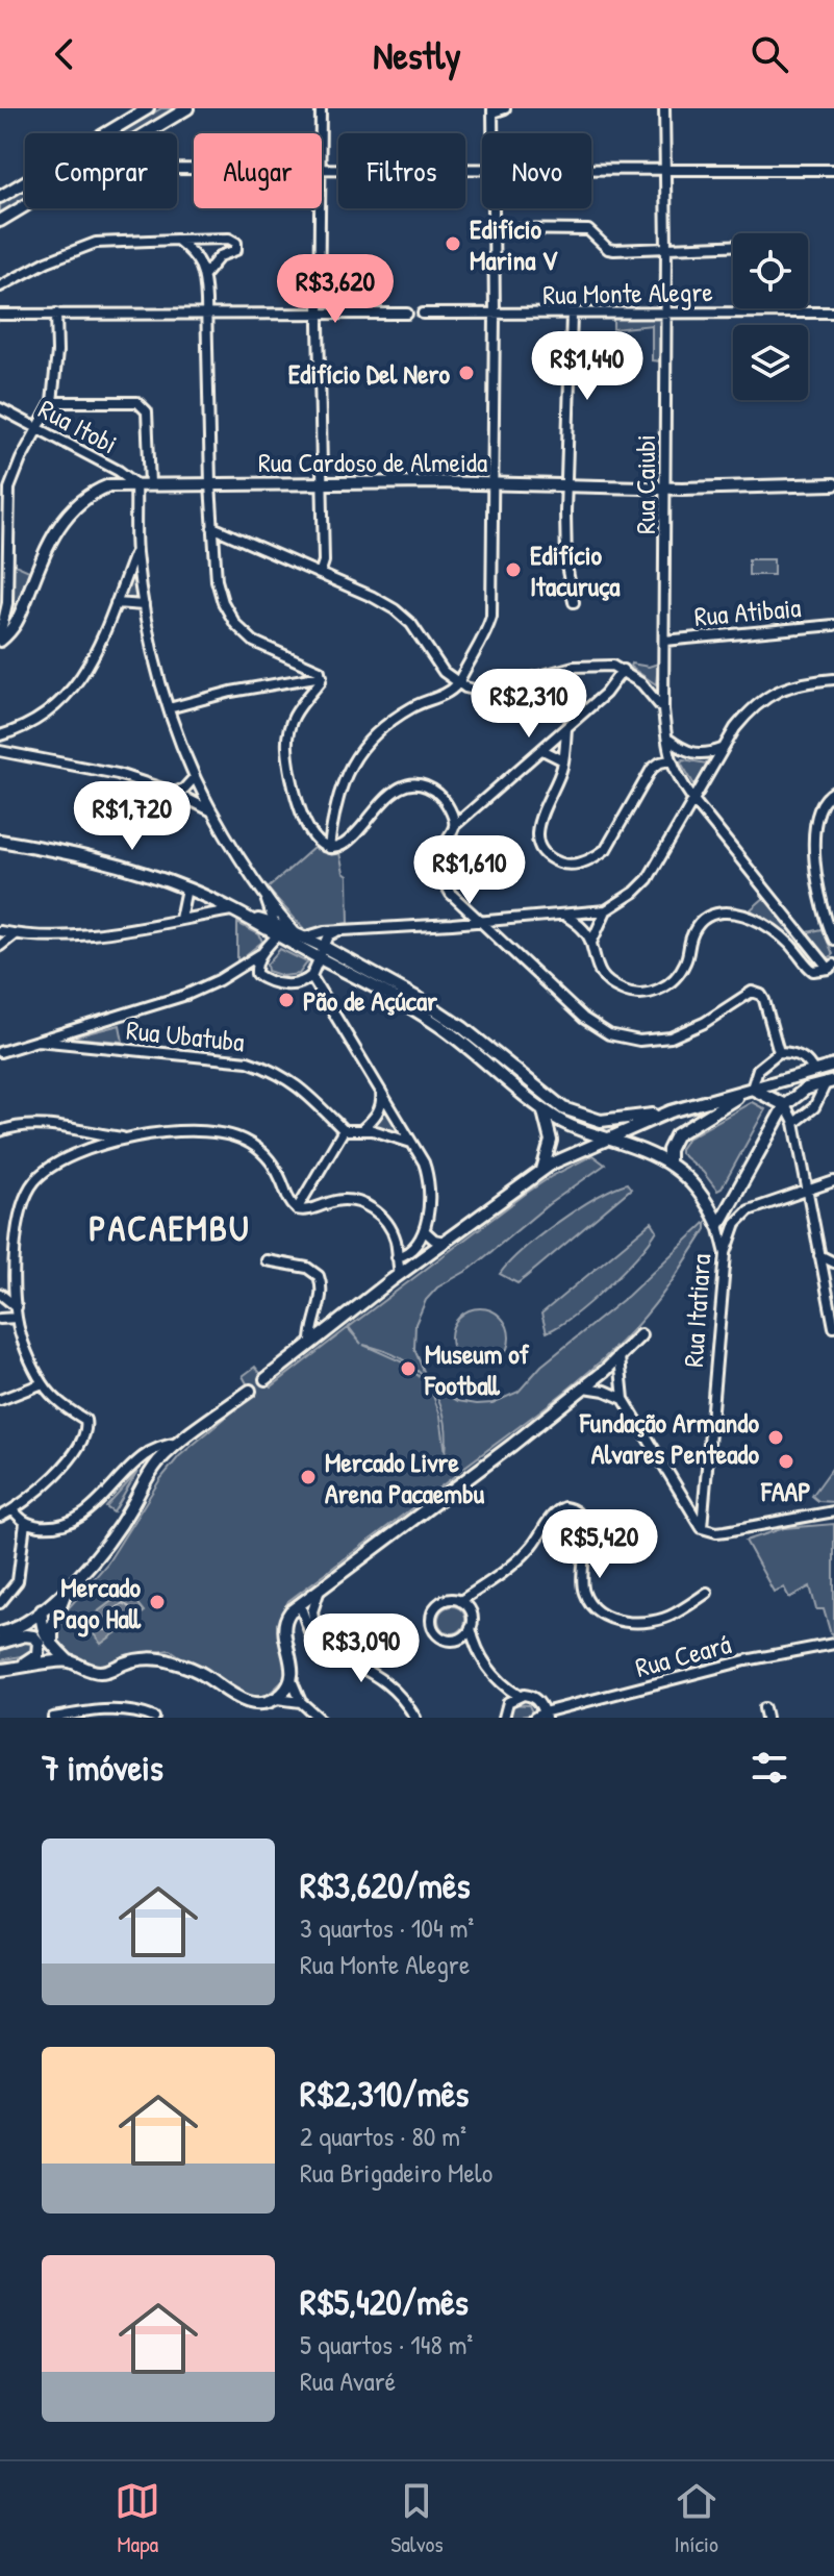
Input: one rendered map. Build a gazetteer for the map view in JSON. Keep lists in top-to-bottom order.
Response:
{
  "streets": {
    "main road": ["Rua Cardoso de Almeida"],
    "street": [
      "Rua Monte Alegre",
      "Rua Itobi",
      "Rua Caiubi",
      "Rua Atibaia",
      "Rua Ubatuba",
      "Rua Itatiara",
      "Rua Ceará"
    ]
  },
  "crossings": [
    ["Rua Monte Alegre", "Rua Caiubi"],
    ["Rua Itobi", "Rua Cardoso de Almeida"],
    ["Rua Cardoso de Almeida", "Rua Caiubi"],
    ["Rua Caiubi", "Rua Atibaia"]
  ],
  "districts": ["PACAEMBU"],
  "places": [
    "Edifício Marina V",
    "Edifício Del Nero",
    "Edifício Itacuruça",
    "Pão de Açúcar",
    "Museum of Football",
    "Fundação Armando Alvares Penteado",
    "FAAP",
    "Mercado Livre Arena Pacaembu",
    "Mercado Pago Hall"
  ],
  "page": {
    "header": "Nestly",
    "chip": [
      "Comprar",
      "Alugar",
      "Filtros",
      "Novo"
    ],
    "price": [
      "R$3,620",
      "R$1,440",
      "R$2,310",
      "R$1,720",
      "R$1,610",
      "R$5,420",
      "R$3,090"
    ],
    "heading": "7 imóveis",
    "list": [
      {
        "name": "R$3,620/mês",
        "note": "3 quartos · 104 m² · Rua Monte Alegre"
      },
      {
        "name": "R$2,310/mês",
        "note": "2 quartos · 80 m² · Rua Brigadeiro Melo"
      },
      {
        "name": "R$5,420/mês",
        "note": "5 quartos · 148 m² · Rua Avaré"
      }
    ],
    "tabs": ["Mapa", "Salvos", "Início"]
  }
}
